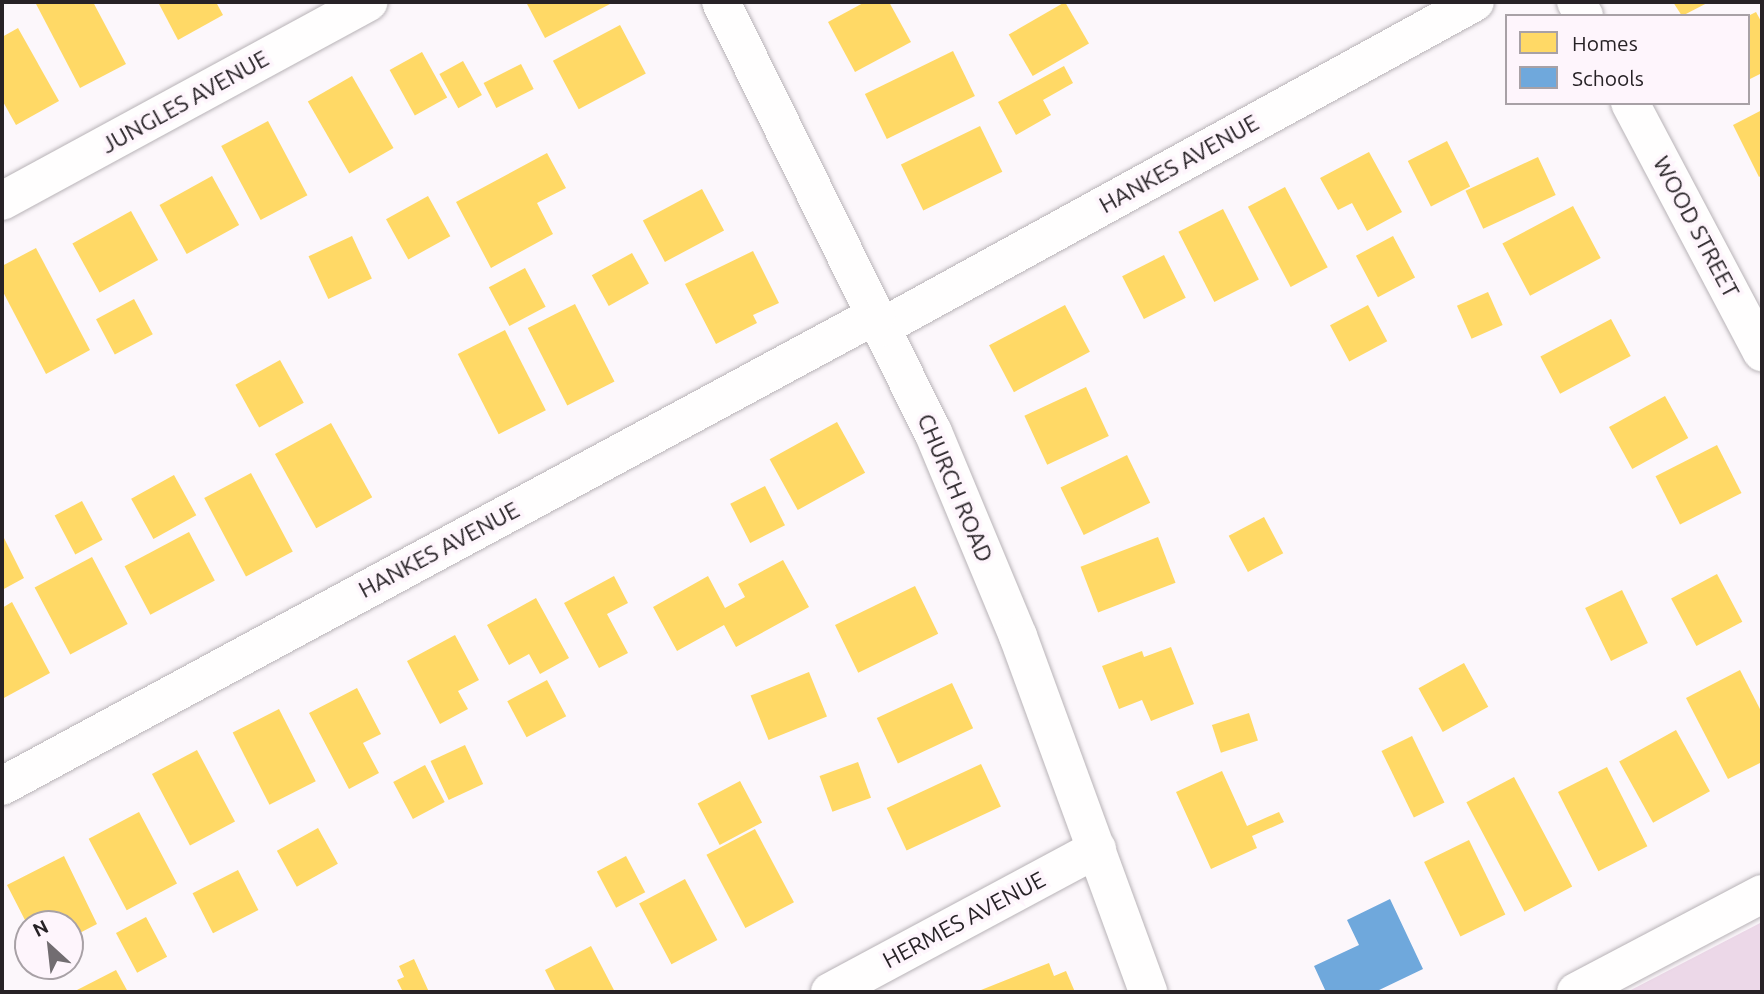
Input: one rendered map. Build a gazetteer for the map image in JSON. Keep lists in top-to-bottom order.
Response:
{
  "streets": {
    "street": [
      "JUNGLES AVENUE",
      "HANKES AVENUE",
      "WOOD STREET",
      "CHURCH ROAD",
      "HERMES AVENUE"
    ]
  },
  "crossings": [
    ["HANKES AVENUE", "CHURCH ROAD"],
    ["CHURCH ROAD", "HERMES AVENUE"]
  ],
  "legend": ["Homes", "Schools"],
  "north": "top left"
}
